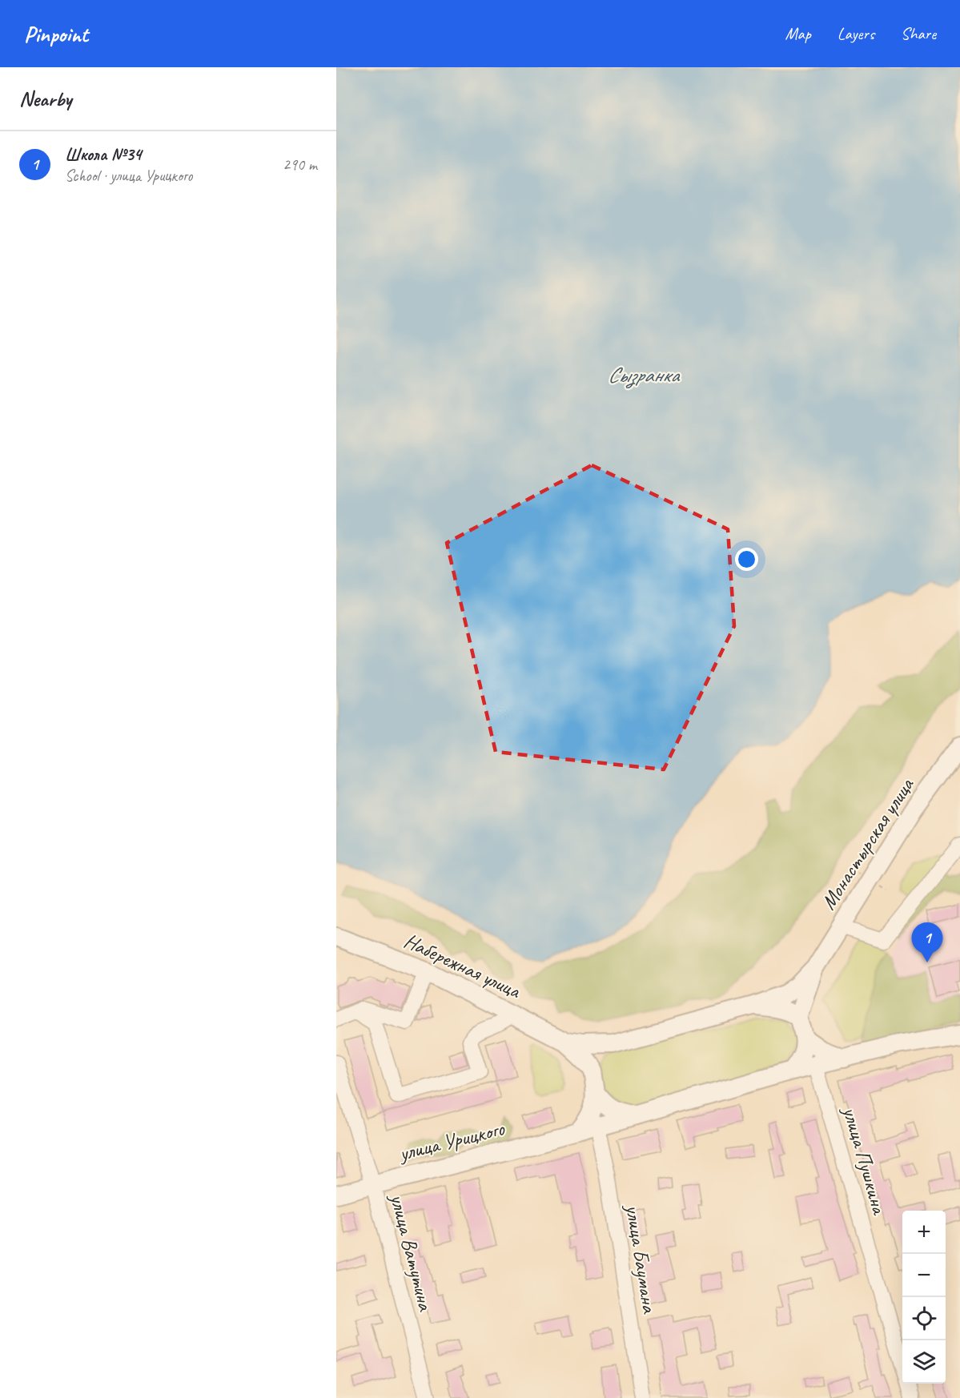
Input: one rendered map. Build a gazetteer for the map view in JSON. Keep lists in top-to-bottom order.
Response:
{
  "streets": {
    "main road": ["Монастырская улица", "Набережная улица", "улица Урицкого"],
    "street": ["улица Пушкина", "улица Ватутина", "улица Баумана"]
  },
  "crossings": [
    ["улица Урицкого", "улица Ватутина"],
    ["улица Урицкого", "улица Баумана"]
  ],
  "water": ["Сызранка"],
  "page": {
    "header": "Pinpoint",
    "nav": ["Map", "Layers", "Share"],
    "heading": "Nearby",
    "list": [
      {
        "mark": "1",
        "name": "Школа №34",
        "note": "School · улица Урицкого",
        "value": "290 m"
      }
    ],
    "pins": "1",
    "map_buttons": ["+", "−"]
  }
}
